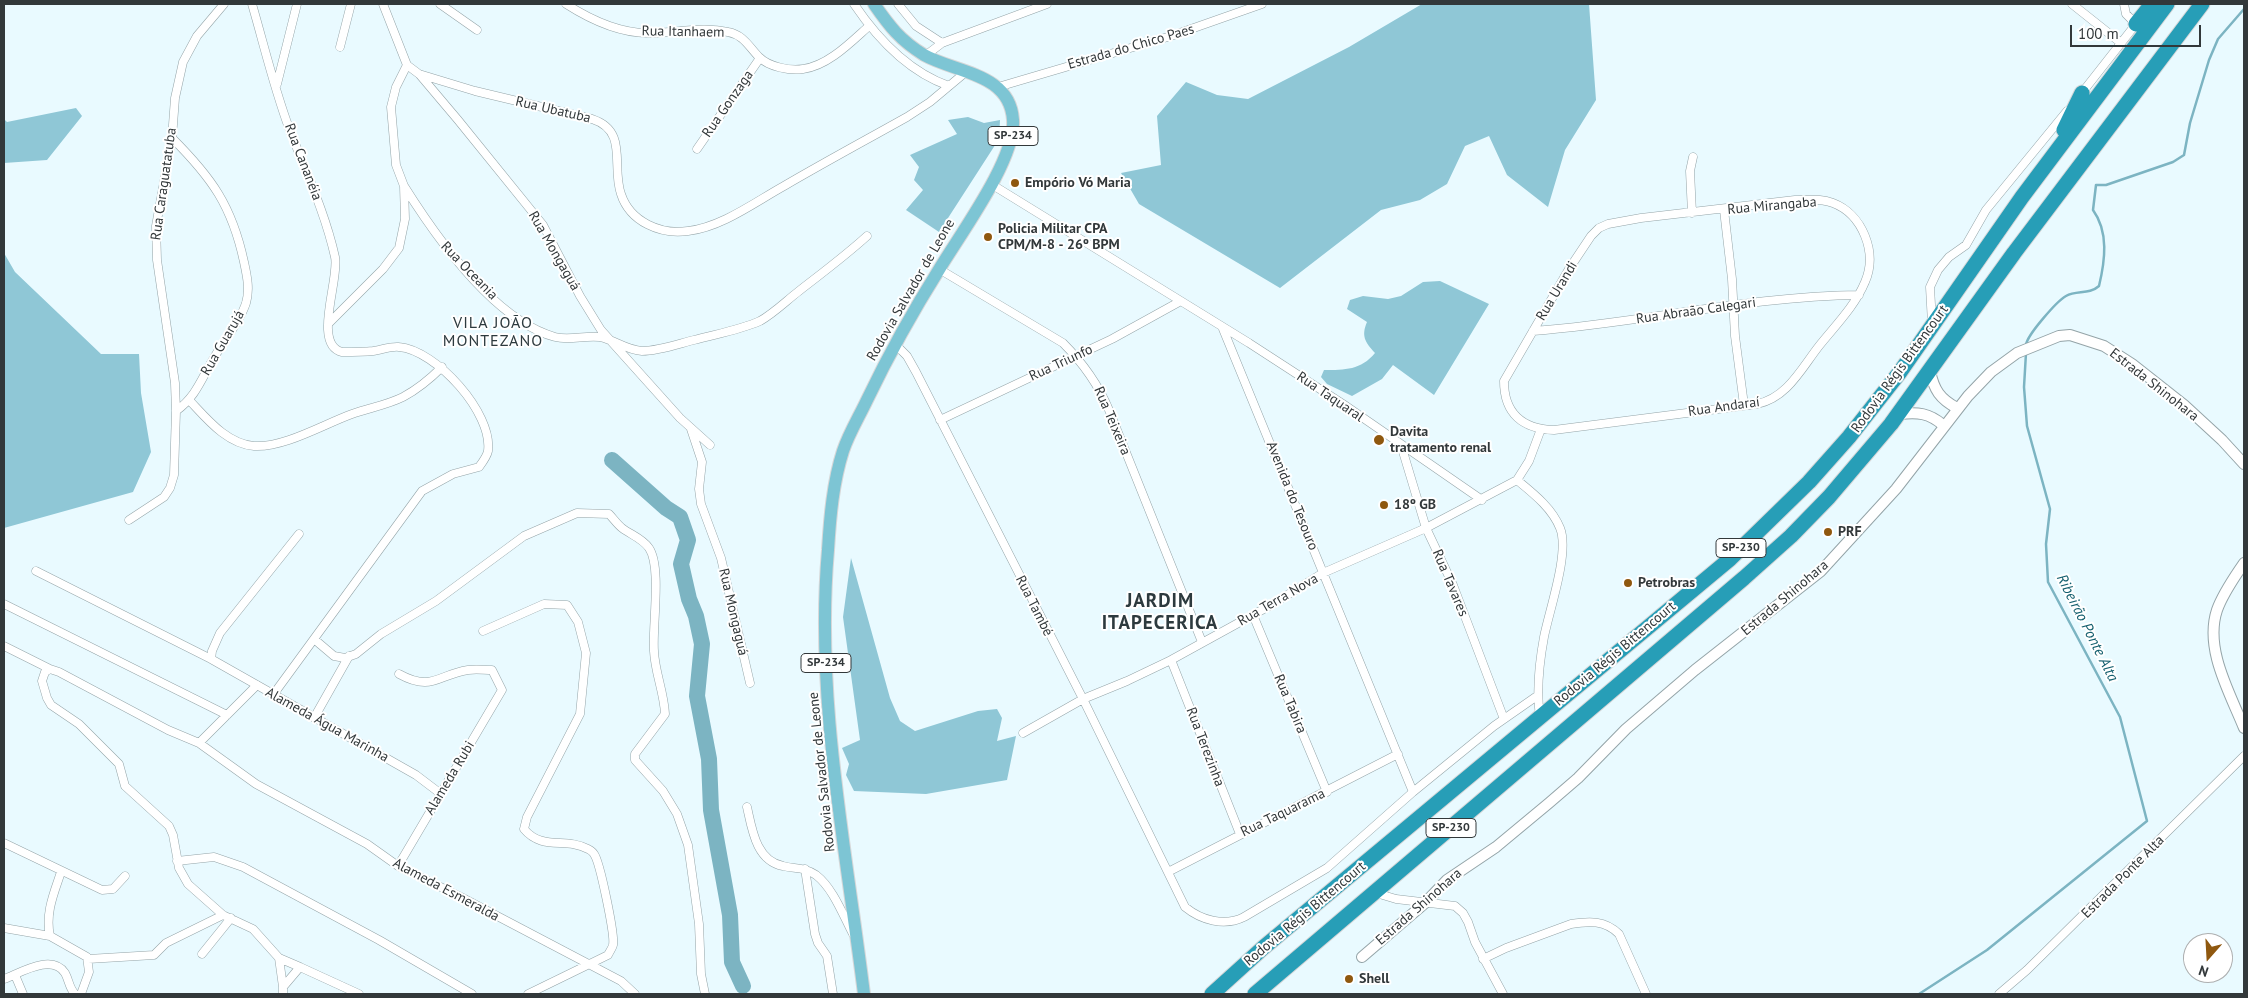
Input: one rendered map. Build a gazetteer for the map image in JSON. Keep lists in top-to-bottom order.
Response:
{
  "streets": {
    "highway": ["Rodovia Régis Bittencourt", "SP-230"],
    "main road": ["SP-234", "Rodovia Salvador de Leone"],
    "street": [
      "Rua Itanhaem",
      "Estrada do Chico Paes",
      "Rua Gonzaga",
      "Rua Ubatuba",
      "Rua Cananéia",
      "Rua Caraguatatuba",
      "Rua Mirangaba",
      "Rua Mongaguá",
      "Rua Oceania",
      "Rua Urandi",
      "Rua Abraão Calegari",
      "Rua Guarujá",
      "Rua Triunfo",
      "Estrada Shinohara",
      "Rua Taquaral",
      "Rua Andaraí",
      "Rua Teixeira",
      "Avenida do Tesouro",
      "Rua Tavares",
      "Rua Terra Nova",
      "Rua També",
      "Rua Tabira",
      "Alameda Água Marinha",
      "Rua Terezinha",
      "Alameda Rubi",
      "Rua Taquarama",
      "Estrada Ponte Alta",
      "Alameda Esmeralda"
    ]
  },
  "crossings": [
    ["Rua Itanhaem", "Rua Gonzaga"],
    ["Estrada do Chico Paes", "Rodovia Salvador de Leone"],
    ["Rua Ubatuba", "Rua Mongaguá"],
    ["Rua Caraguatatuba", "Rua Guarujá"],
    ["Rua Mirangaba", "Rua Urandi"],
    ["Rua Mirangaba", "Rua Abraão Calegari"],
    ["Rua Mirangaba", "Rua Andaraí"],
    ["Rua Mongaguá", "Rua Oceania"],
    ["Rodovia Salvador de Leone", "Rua Taquaral"],
    ["Rodovia Salvador de Leone", "Rua Teixeira"],
    ["Rodovia Salvador de Leone", "Rua També"],
    ["Rua Urandi", "Rua Abraão Calegari"],
    ["Rua Urandi", "Rua Andaraí"],
    ["Rua Abraão Calegari", "Rua Andaraí"],
    ["Rua Triunfo", "Rua Taquaral"],
    ["Rua Triunfo", "Rua Teixeira"],
    ["Rua Triunfo", "Rua També"],
    ["Rua Taquaral", "Avenida do Tesouro"],
    ["Rua Taquaral", "Rua Tavares"],
    ["Rua Taquaral", "Rua Terra Nova"],
    ["Rua Teixeira", "Rua Terra Nova"],
    ["Avenida do Tesouro", "Rua Terra Nova"],
    ["Avenida do Tesouro", "Rua També"],
    ["Avenida do Tesouro", "Rua Taquarama"],
    ["Rua Tavares", "Rua Terra Nova"],
    ["Rua Tavares", "Rua També"],
    ["Rua Terra Nova", "Rua També"],
    ["Rua Terra Nova", "Rua Tabira"],
    ["Rua Terra Nova", "Rua Terezinha"],
    ["Rua També", "Rua Taquarama"],
    ["Rua Tabira", "Rua Taquarama"],
    ["Alameda Água Marinha", "Alameda Rubi"],
    ["Rua Terezinha", "Rua Taquarama"],
    ["Alameda Rubi", "Alameda Esmeralda"]
  ],
  "districts": ["VILA JOÃO MONTEZANO", "JARDIM ITAPECERICA"],
  "water": ["Ribeirão Ponte Alta"],
  "places": [
    "Empório Vó Maria",
    "Policia Militar CPA CPM/M-8 - 26º BPM",
    "Davita tratamento renal",
    "18º GB",
    "PRF",
    "Petrobras",
    "Shell"
  ],
  "scale_bar": "100 m",
  "north": "bottom"
}
